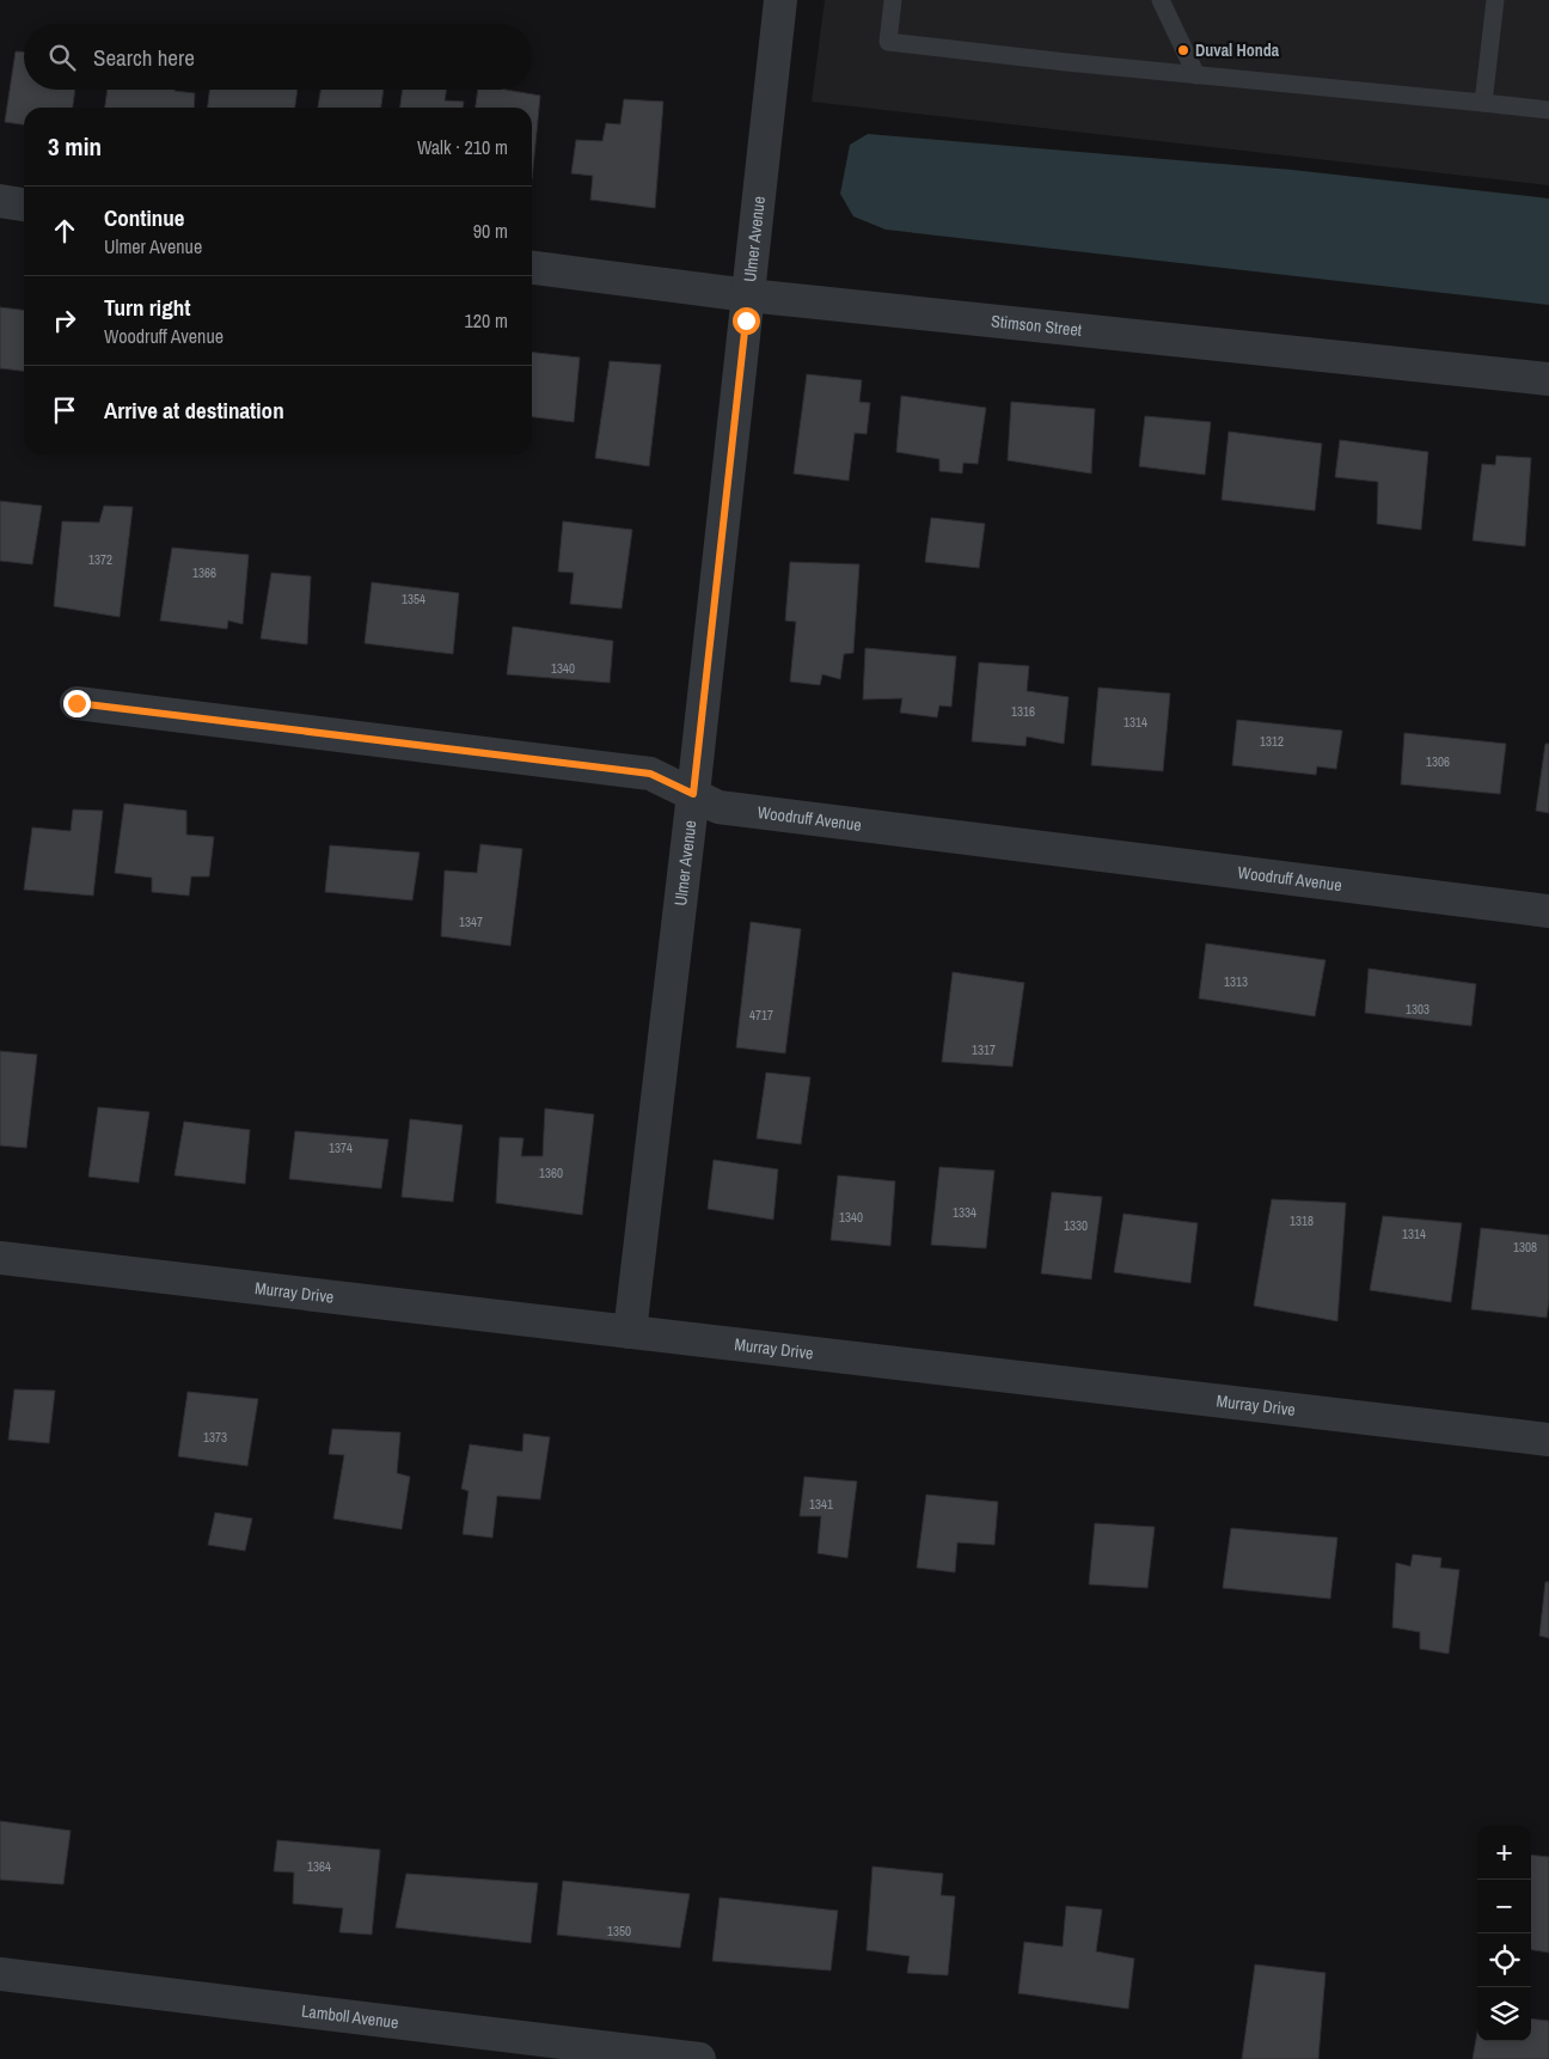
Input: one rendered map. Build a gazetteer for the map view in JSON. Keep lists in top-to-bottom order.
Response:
{
  "streets": {
    "street": [
      "Ulmer Avenue",
      "Stimson Street",
      "Woodruff Avenue",
      "Murray Drive",
      "Lamboll Avenue"
    ]
  },
  "crossings": [
    ["Ulmer Avenue", "Stimson Street"],
    ["Ulmer Avenue", "Woodruff Avenue"],
    ["Ulmer Avenue", "Murray Drive"]
  ],
  "places": ["Duval Honda"],
  "house_numbers": [
    "1372",
    "1366",
    "1354",
    "1340",
    "1316",
    "1314",
    "1312",
    "1306",
    "1347",
    "1313",
    "1303",
    "4717",
    "1317",
    "1374",
    "1360",
    "1334",
    "1340",
    "1318",
    "1330",
    "1314",
    "1308",
    "1373",
    "1341",
    "1364",
    "1350"
  ],
  "page": {
    "search": "Search here",
    "heading": ["3 min", "Walk · 210 m"],
    "list": [
      ["Continue", "Ulmer Avenue", "90 m"],
      ["Turn right", "Woodruff Avenue", "120 m"],
      "Arrive at destination"
    ],
    "map_buttons": ["+", "−"]
  }
}
